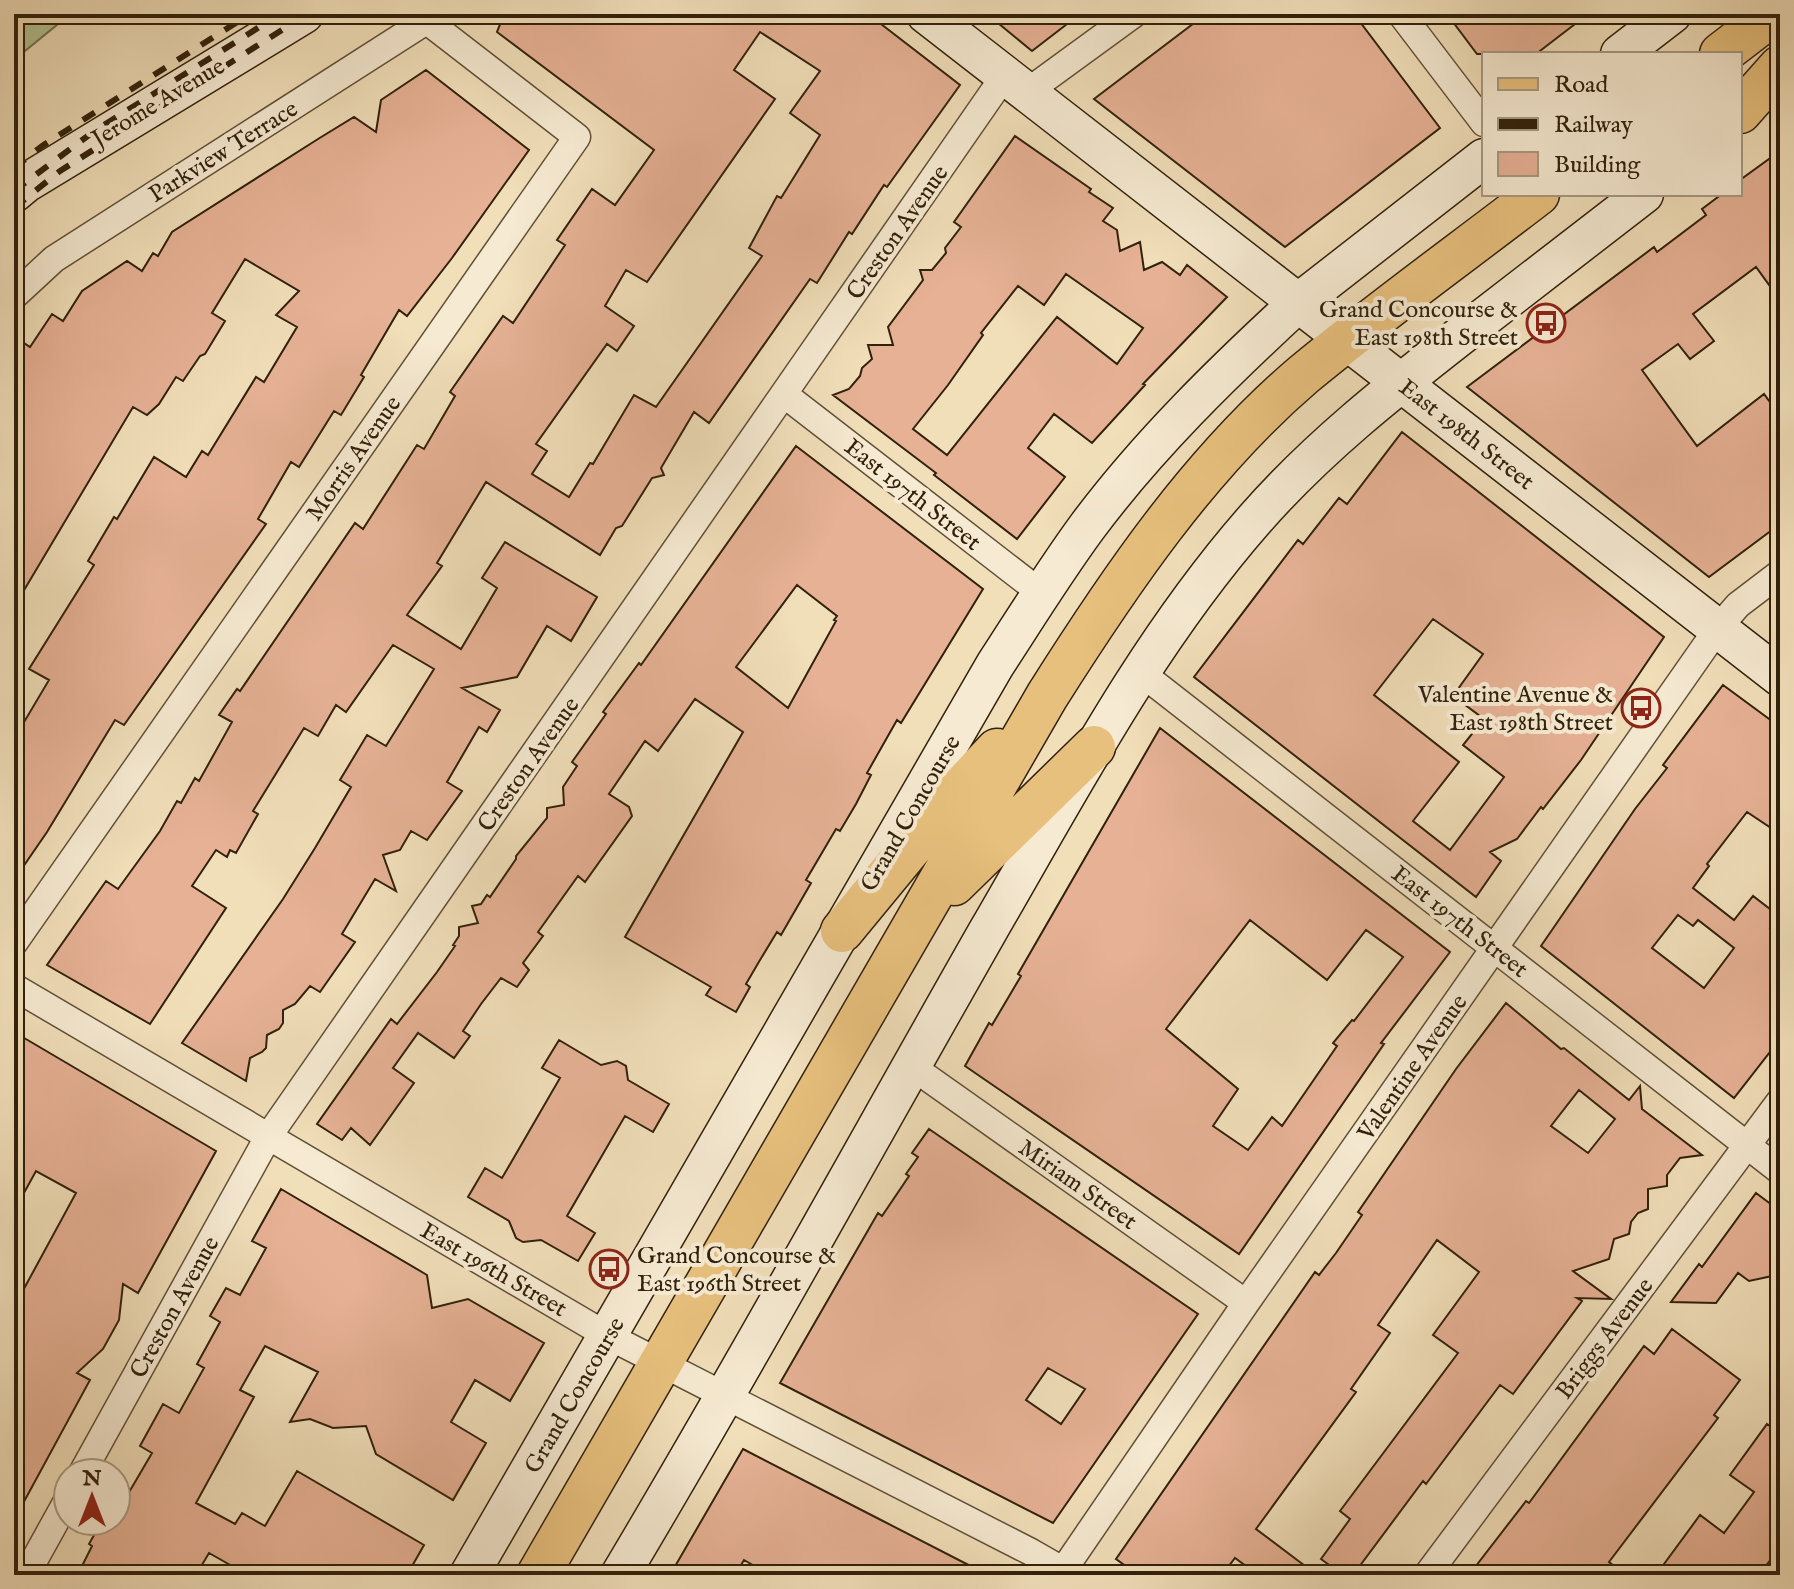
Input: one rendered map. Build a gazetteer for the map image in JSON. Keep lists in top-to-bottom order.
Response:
{
  "streets": {
    "street": [
      "Jerome Avenue",
      "Parkview Terrace",
      "Creston Avenue",
      "East 198th Street",
      "Morris Avenue",
      "East 197th Street",
      "Grand Concourse",
      "Valentine Avenue",
      "Miriam Street",
      "East 196th Street",
      "Briggs Avenue"
    ]
  },
  "crossings": [
    ["Parkview Terrace", "Morris Avenue"],
    ["Creston Avenue", "East 198th Street"],
    ["Creston Avenue", "East 197th Street"],
    ["Creston Avenue", "East 196th Street"],
    ["East 198th Street", "Grand Concourse"],
    ["East 198th Street", "Valentine Avenue"],
    ["East 197th Street", "Grand Concourse"],
    ["East 197th Street", "Valentine Avenue"],
    ["East 197th Street", "Briggs Avenue"],
    ["Grand Concourse", "East 196th Street"],
    ["Valentine Avenue", "Miriam Street"],
    ["Valentine Avenue", "East 196th Street"]
  ],
  "places": {
    "bus stop": ["Grand Concourse & East 198th Street", "Valentine Avenue & East 198th Street", "Grand Concourse & East 196th Street"]
  },
  "legend": ["Road", "Railway", "Building"],
  "north": "top"
}
